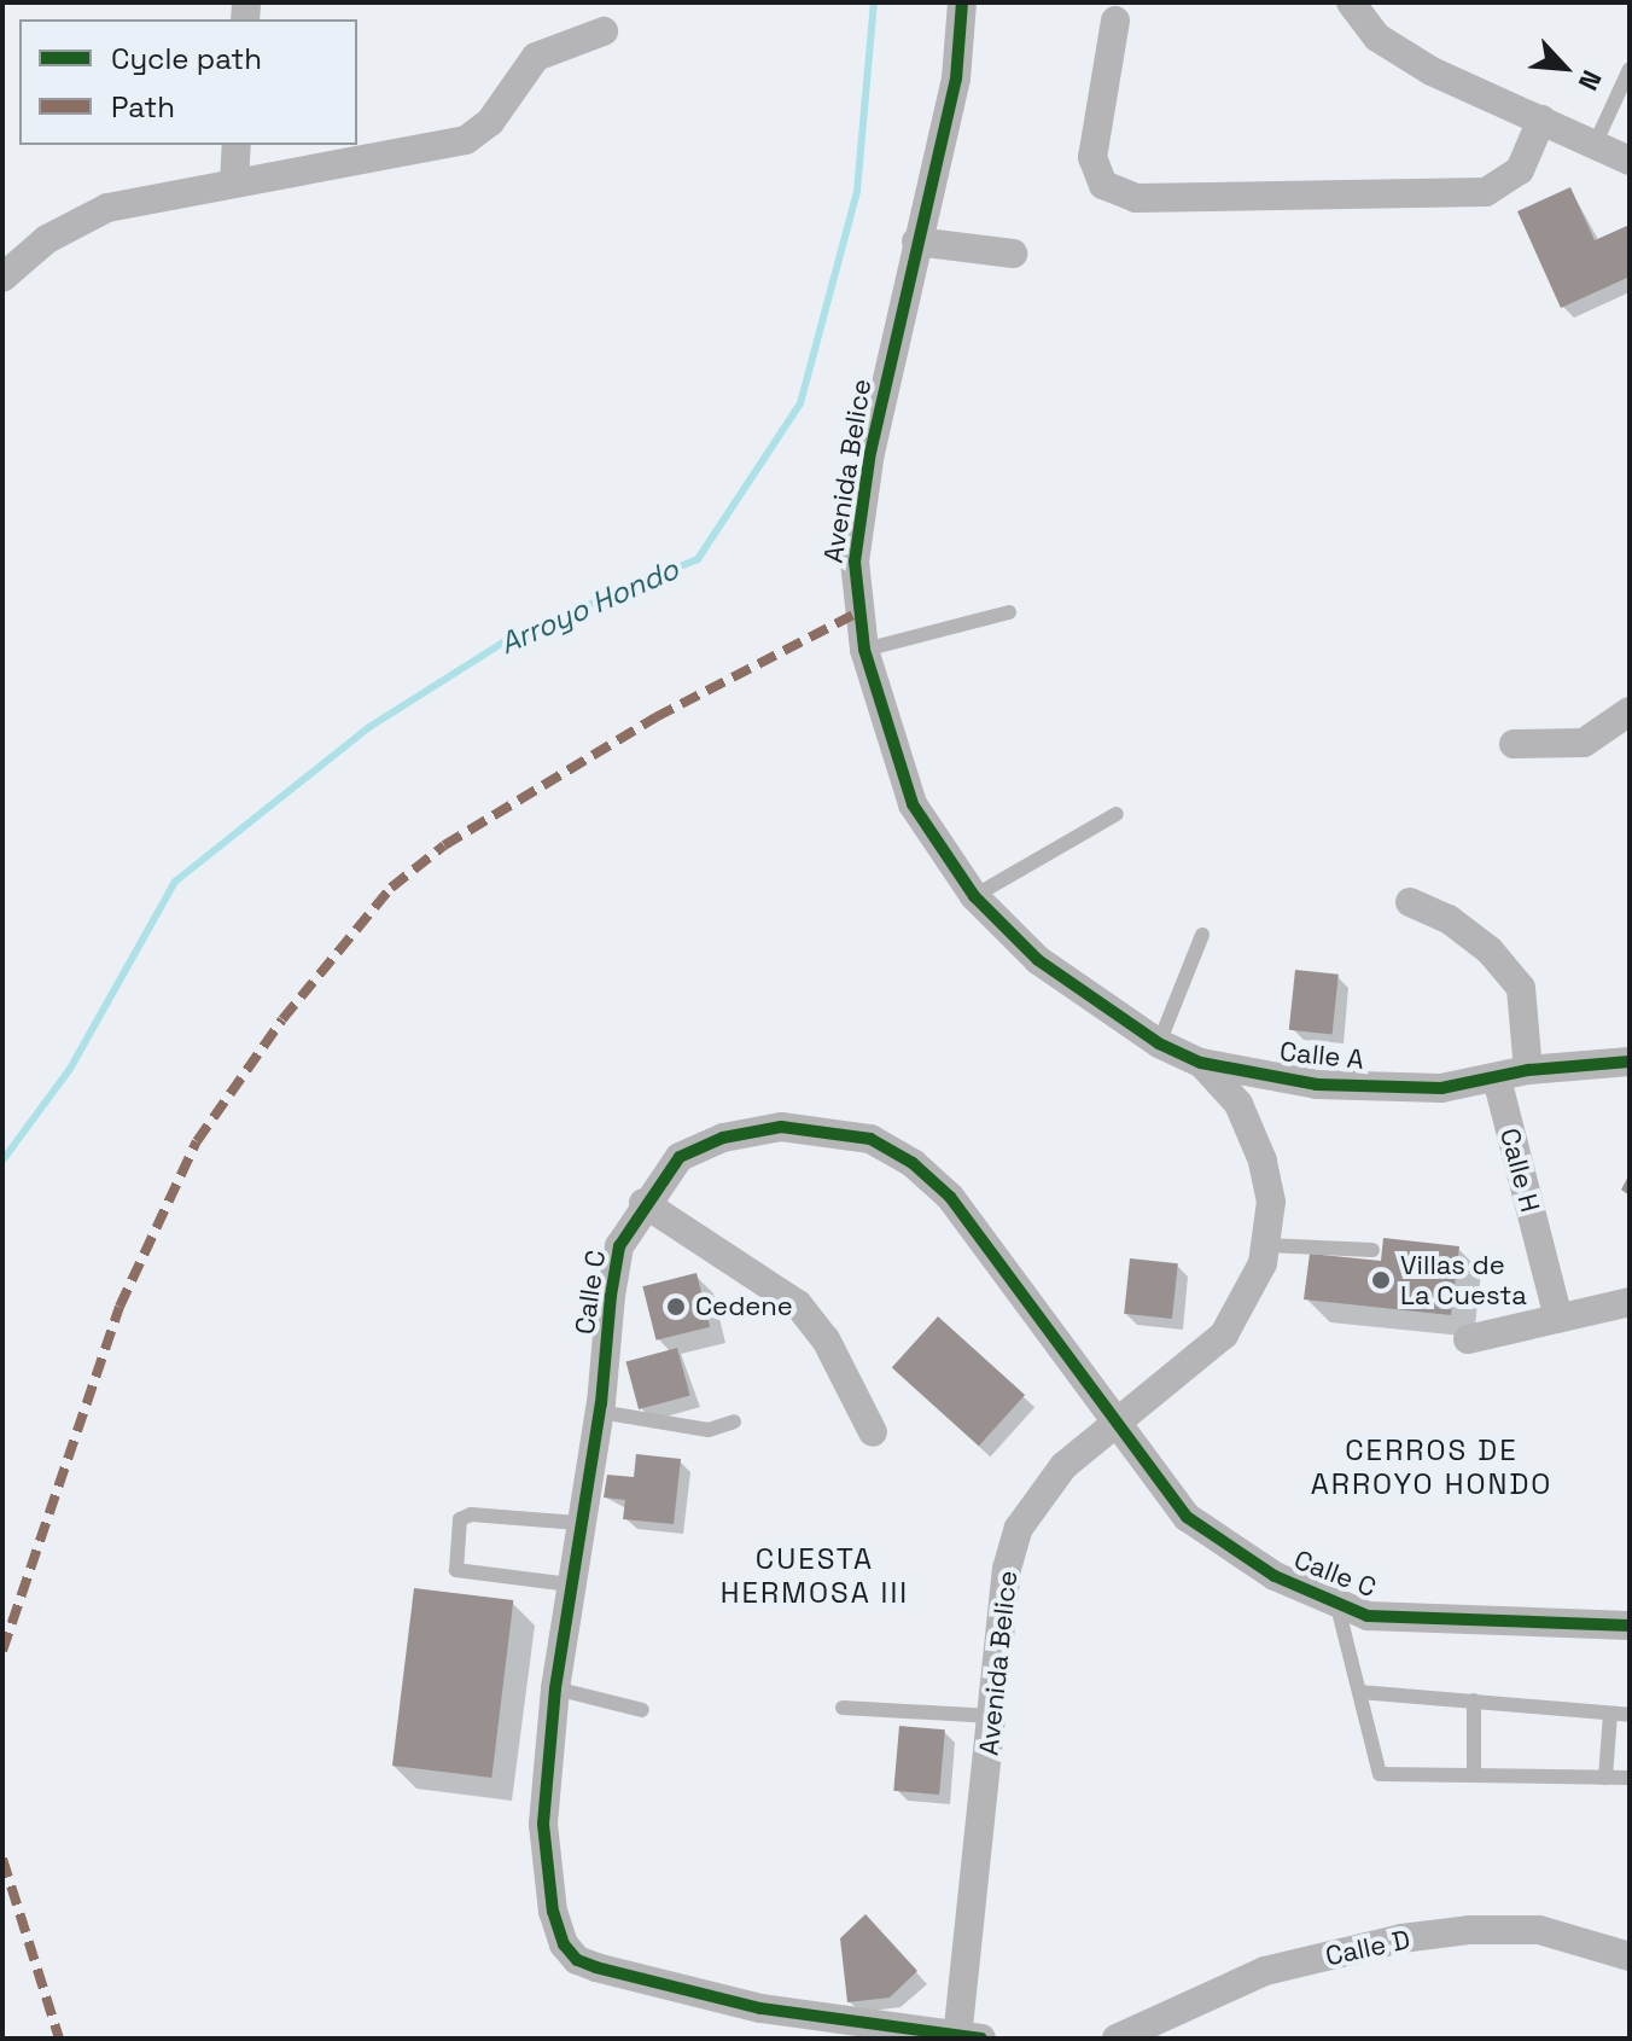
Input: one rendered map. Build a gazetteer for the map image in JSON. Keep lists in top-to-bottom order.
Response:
{
  "streets": {
    "street": [
      "Avenida Belice",
      "Calle A",
      "Calle H",
      "Calle C",
      "Calle D"
    ]
  },
  "crossings": [
    ["Avenida Belice", "Calle A"],
    ["Avenida Belice", "Calle C"],
    ["Calle A", "Calle H"]
  ],
  "districts": ["CERROS DE ARROYO HONDO", "CUESTA HERMOSA III"],
  "water": ["Arroyo Hondo"],
  "places": ["Villas de La Cuesta", "Cedene"],
  "legend": ["Cycle path", "Path"],
  "north": "bottom right"
}
